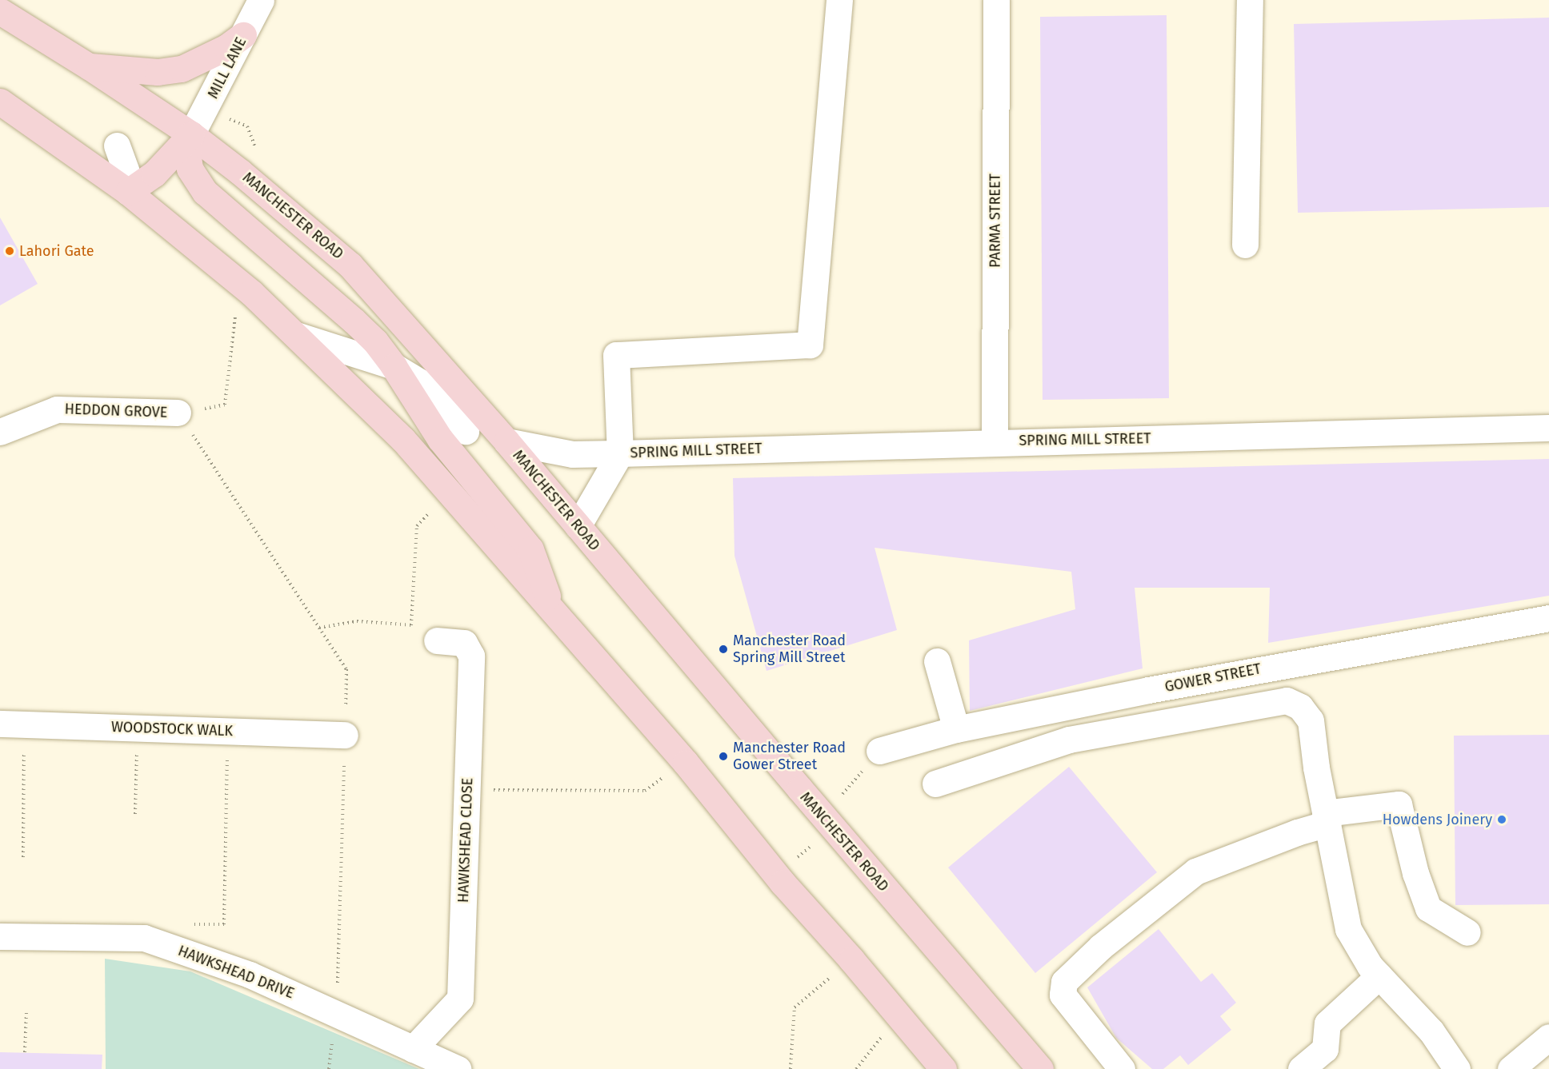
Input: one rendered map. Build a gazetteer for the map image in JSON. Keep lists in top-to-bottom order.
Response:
{
  "streets": {
    "main road": ["MANCHESTER ROAD"],
    "street": [
      "MILL LANE",
      "PARMA STREET",
      "HEDDON GROVE",
      "SPRING MILL STREET",
      "GOWER STREET",
      "WOODSTOCK WALK",
      "HAWKSHEAD CLOSE",
      "HAWKSHEAD DRIVE"
    ]
  },
  "crossings": [
    ["MILL LANE", "MANCHESTER ROAD"],
    ["MANCHESTER ROAD", "SPRING MILL STREET"],
    ["PARMA STREET", "SPRING MILL STREET"],
    ["HAWKSHEAD CLOSE", "HAWKSHEAD DRIVE"]
  ],
  "places": [
    "Lahori Gate",
    "Manchester Road Spring Mill Street",
    "Manchester Road Gower Street",
    "Howdens Joinery"
  ]
}
